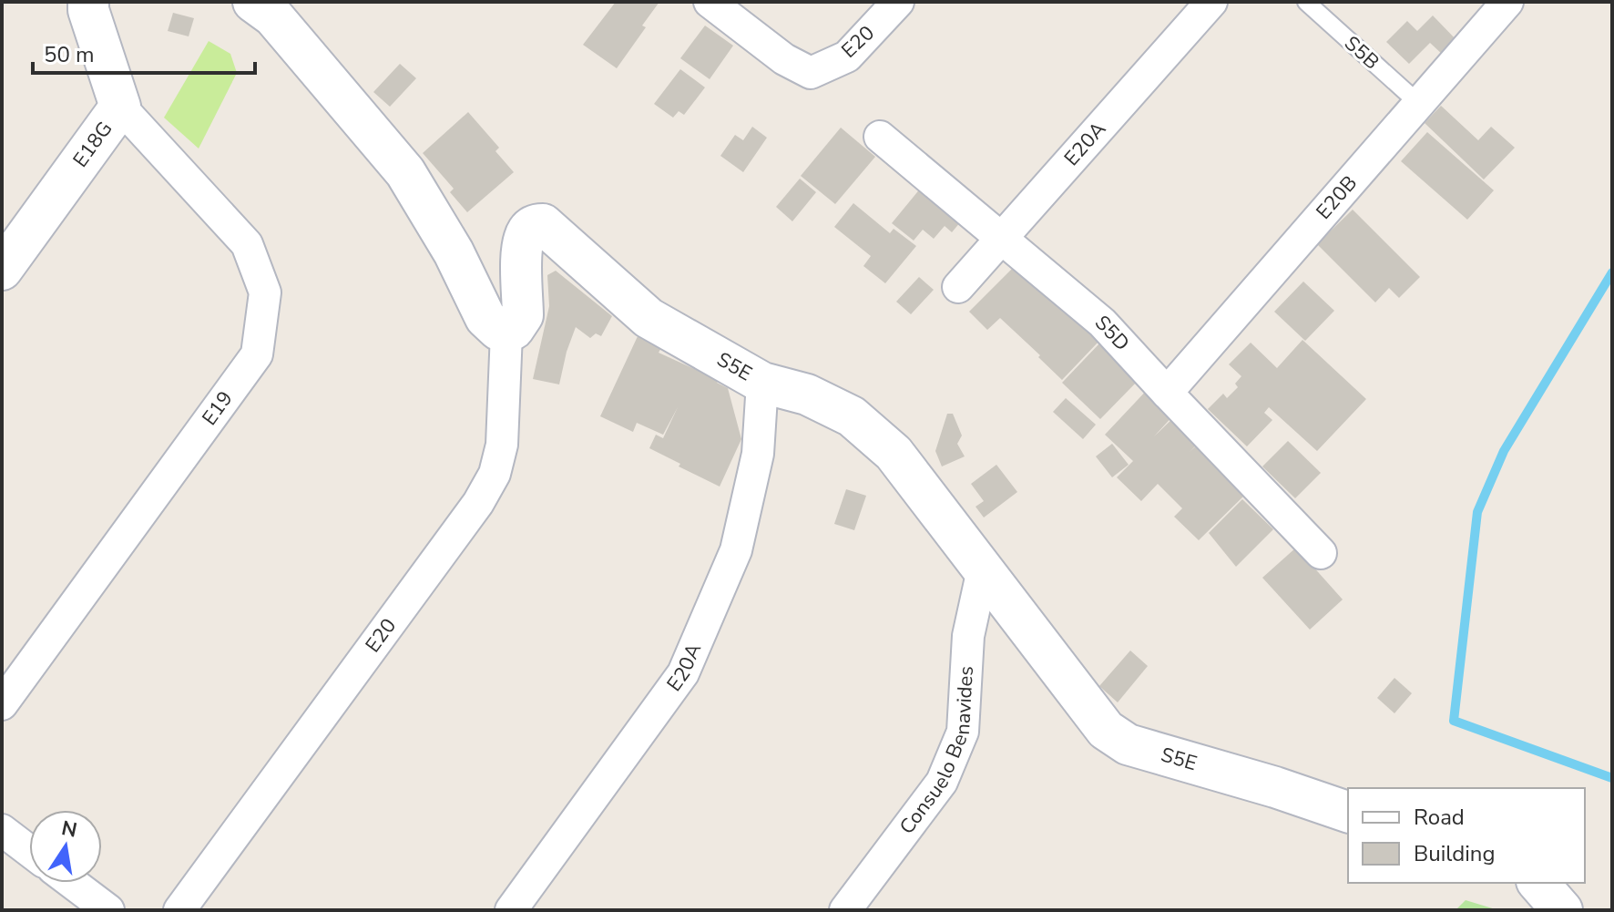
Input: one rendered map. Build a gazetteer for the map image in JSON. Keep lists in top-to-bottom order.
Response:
{
  "streets": {
    "street": [
      "E20",
      "E18G",
      "E20A",
      "E20B",
      "S5D",
      "S5E",
      "E19",
      "Consuelo Benavides"
    ],
    "lane": ["S5B"]
  },
  "crossings": [
    ["E20", "S5E"],
    ["S5B", "E20B"],
    ["E18G", "E19"],
    ["E20A", "S5D"],
    ["E20A", "S5E"],
    ["E20B", "S5D"],
    ["S5E", "Consuelo Benavides"]
  ],
  "legend": ["Road", "Building"],
  "scale_bar": "50 m",
  "north": "top"
}
